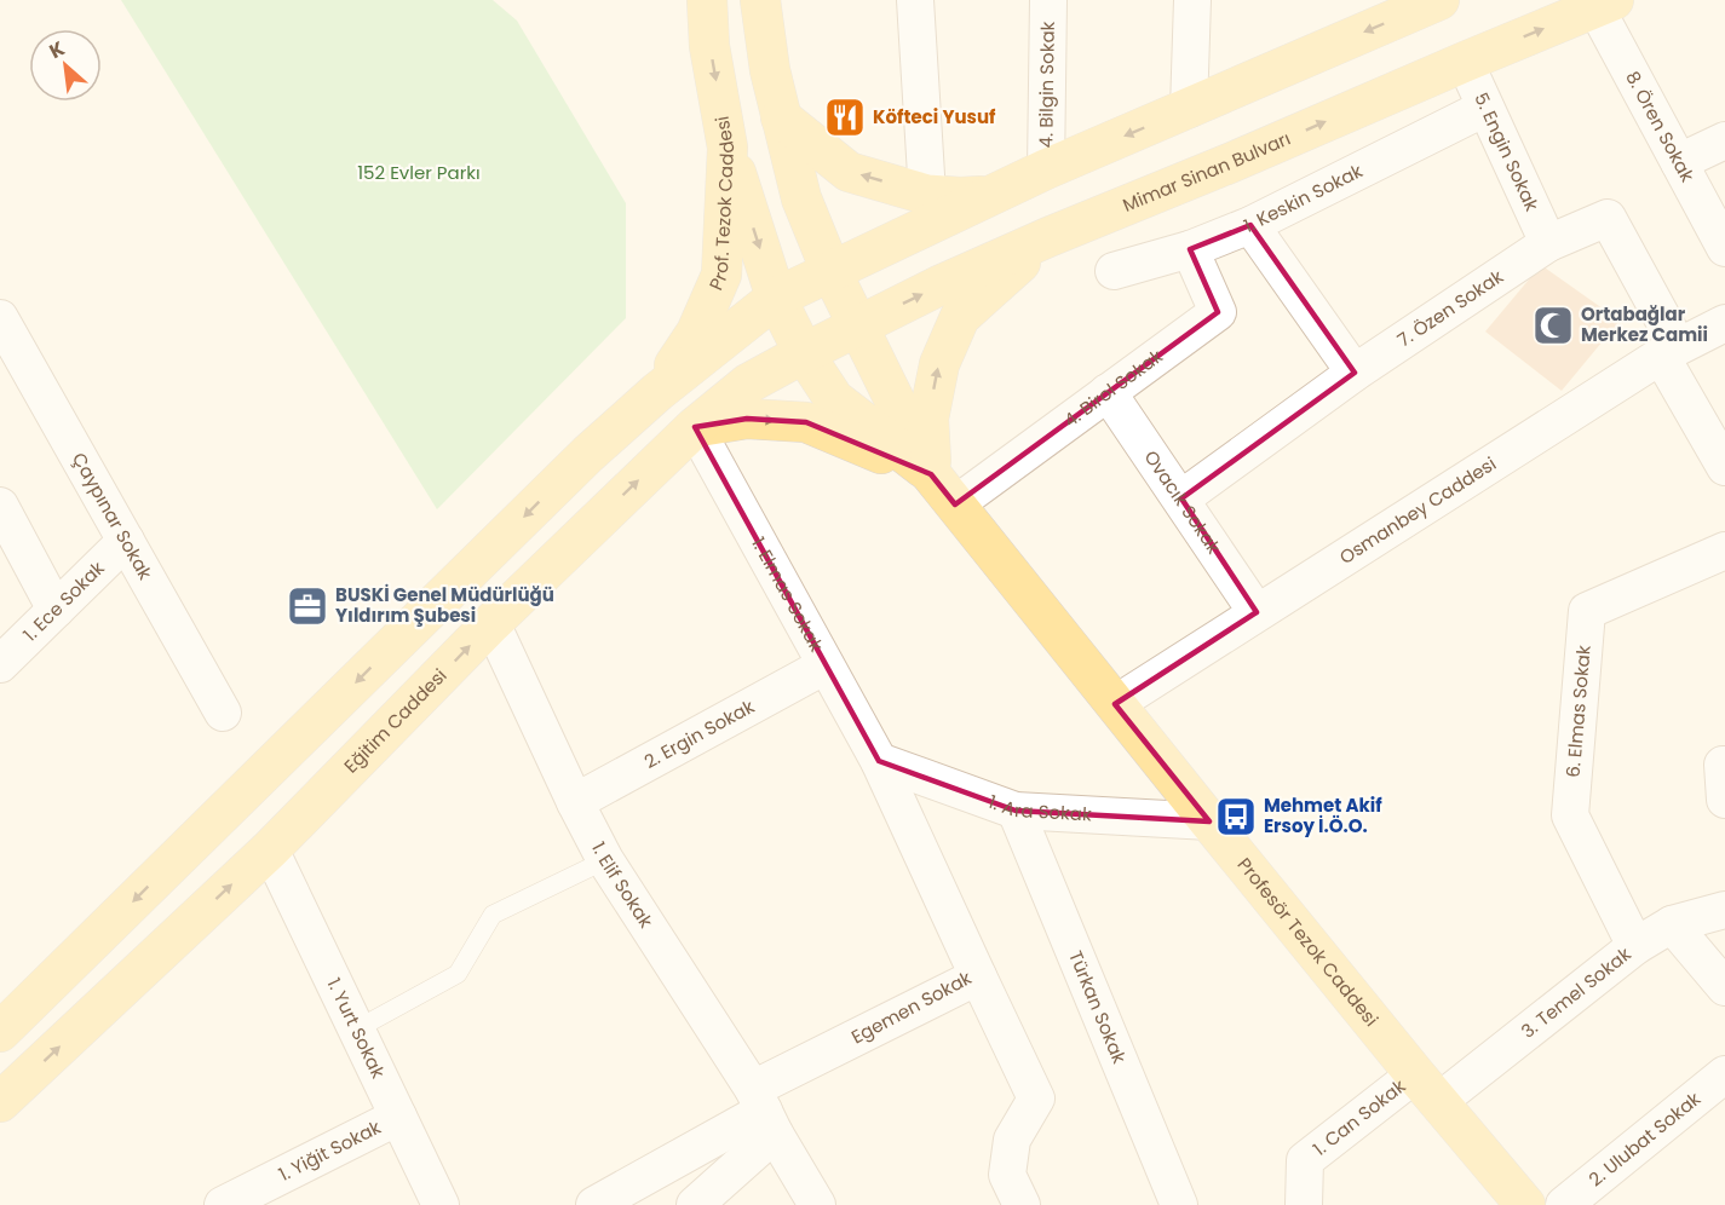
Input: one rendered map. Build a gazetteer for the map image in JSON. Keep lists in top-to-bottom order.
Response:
{
  "streets": {
    "main road": [
      "Mimar Sinan Bulvarı",
      "Prof. Tezok Caddesi",
      "Eğitim Caddesi",
      "Profesör Tezok Caddesi"
    ],
    "street": [
      "4. Bilgin Sokak",
      "8. Ören Sokak",
      "5. Engin Sokak",
      "1. Keskin Sokak",
      "7. Özen Sokak",
      "4. Birol Sokak",
      "Ovacık Sokak",
      "Osmanbey Caddesi",
      "Çaypınar Sokak",
      "1. Elmas Sokak",
      "1. Ece Sokak",
      "6. Elmas Sokak",
      "2. Ergin Sokak",
      "1. Ara Sokak",
      "1. Elif Sokak",
      "3. Temel Sokak",
      "Egemen Sokak",
      "Türkan Sokak",
      "1. Yurt Sokak",
      "1. Can Sokak",
      "2. Ulubat Sokak",
      "1. Yiğit Sokak"
    ]
  },
  "crossings": [
    ["8. Ören Sokak", "Mimar Sinan Bulvarı"],
    ["5. Engin Sokak", "Mimar Sinan Bulvarı"],
    ["5. Engin Sokak", "1. Keskin Sokak"],
    ["5. Engin Sokak", "7. Özen Sokak"],
    ["Mimar Sinan Bulvarı", "Eğitim Caddesi"],
    ["1. Keskin Sokak", "4. Birol Sokak"],
    ["7. Özen Sokak", "Ovacık Sokak"],
    ["7. Özen Sokak", "Osmanbey Caddesi"],
    ["4. Birol Sokak", "Ovacık Sokak"],
    ["4. Birol Sokak", "Profesör Tezok Caddesi"],
    ["Ovacık Sokak", "Osmanbey Caddesi"],
    ["Osmanbey Caddesi", "Profesör Tezok Caddesi"],
    ["Çaypınar Sokak", "1. Ece Sokak"],
    ["1. Elmas Sokak", "Eğitim Caddesi"],
    ["1. Elmas Sokak", "2. Ergin Sokak"],
    ["1. Elmas Sokak", "1. Ara Sokak"],
    ["1. Elmas Sokak", "Egemen Sokak"],
    ["6. Elmas Sokak", "3. Temel Sokak"],
    ["Eğitim Caddesi", "1. Elif Sokak"],
    ["Eğitim Caddesi", "1. Yurt Sokak"],
    ["2. Ergin Sokak", "1. Elif Sokak"],
    ["1. Ara Sokak", "Profesör Tezok Caddesi"],
    ["1. Ara Sokak", "Egemen Sokak"],
    ["1. Ara Sokak", "Türkan Sokak"],
    ["1. Elif Sokak", "Egemen Sokak"],
    ["Profesör Tezok Caddesi", "3. Temel Sokak"],
    ["Profesör Tezok Caddesi", "1. Can Sokak"],
    ["3. Temel Sokak", "1. Can Sokak"],
    ["1. Yurt Sokak", "1. Yiğit Sokak"]
  ],
  "parks": ["152 Evler Parkı"],
  "places": {
    "restaurant": ["Köfteci Yusuf"],
    "mosque": ["Ortabağlar Merkez Camii"],
    "office": ["BUSKİ Genel Müdürlüğü Yıldırım Şubesi"],
    "bus stop": ["Mehmet Akif Ersoy İ.Ö.O."]
  },
  "north": "top left"
}
